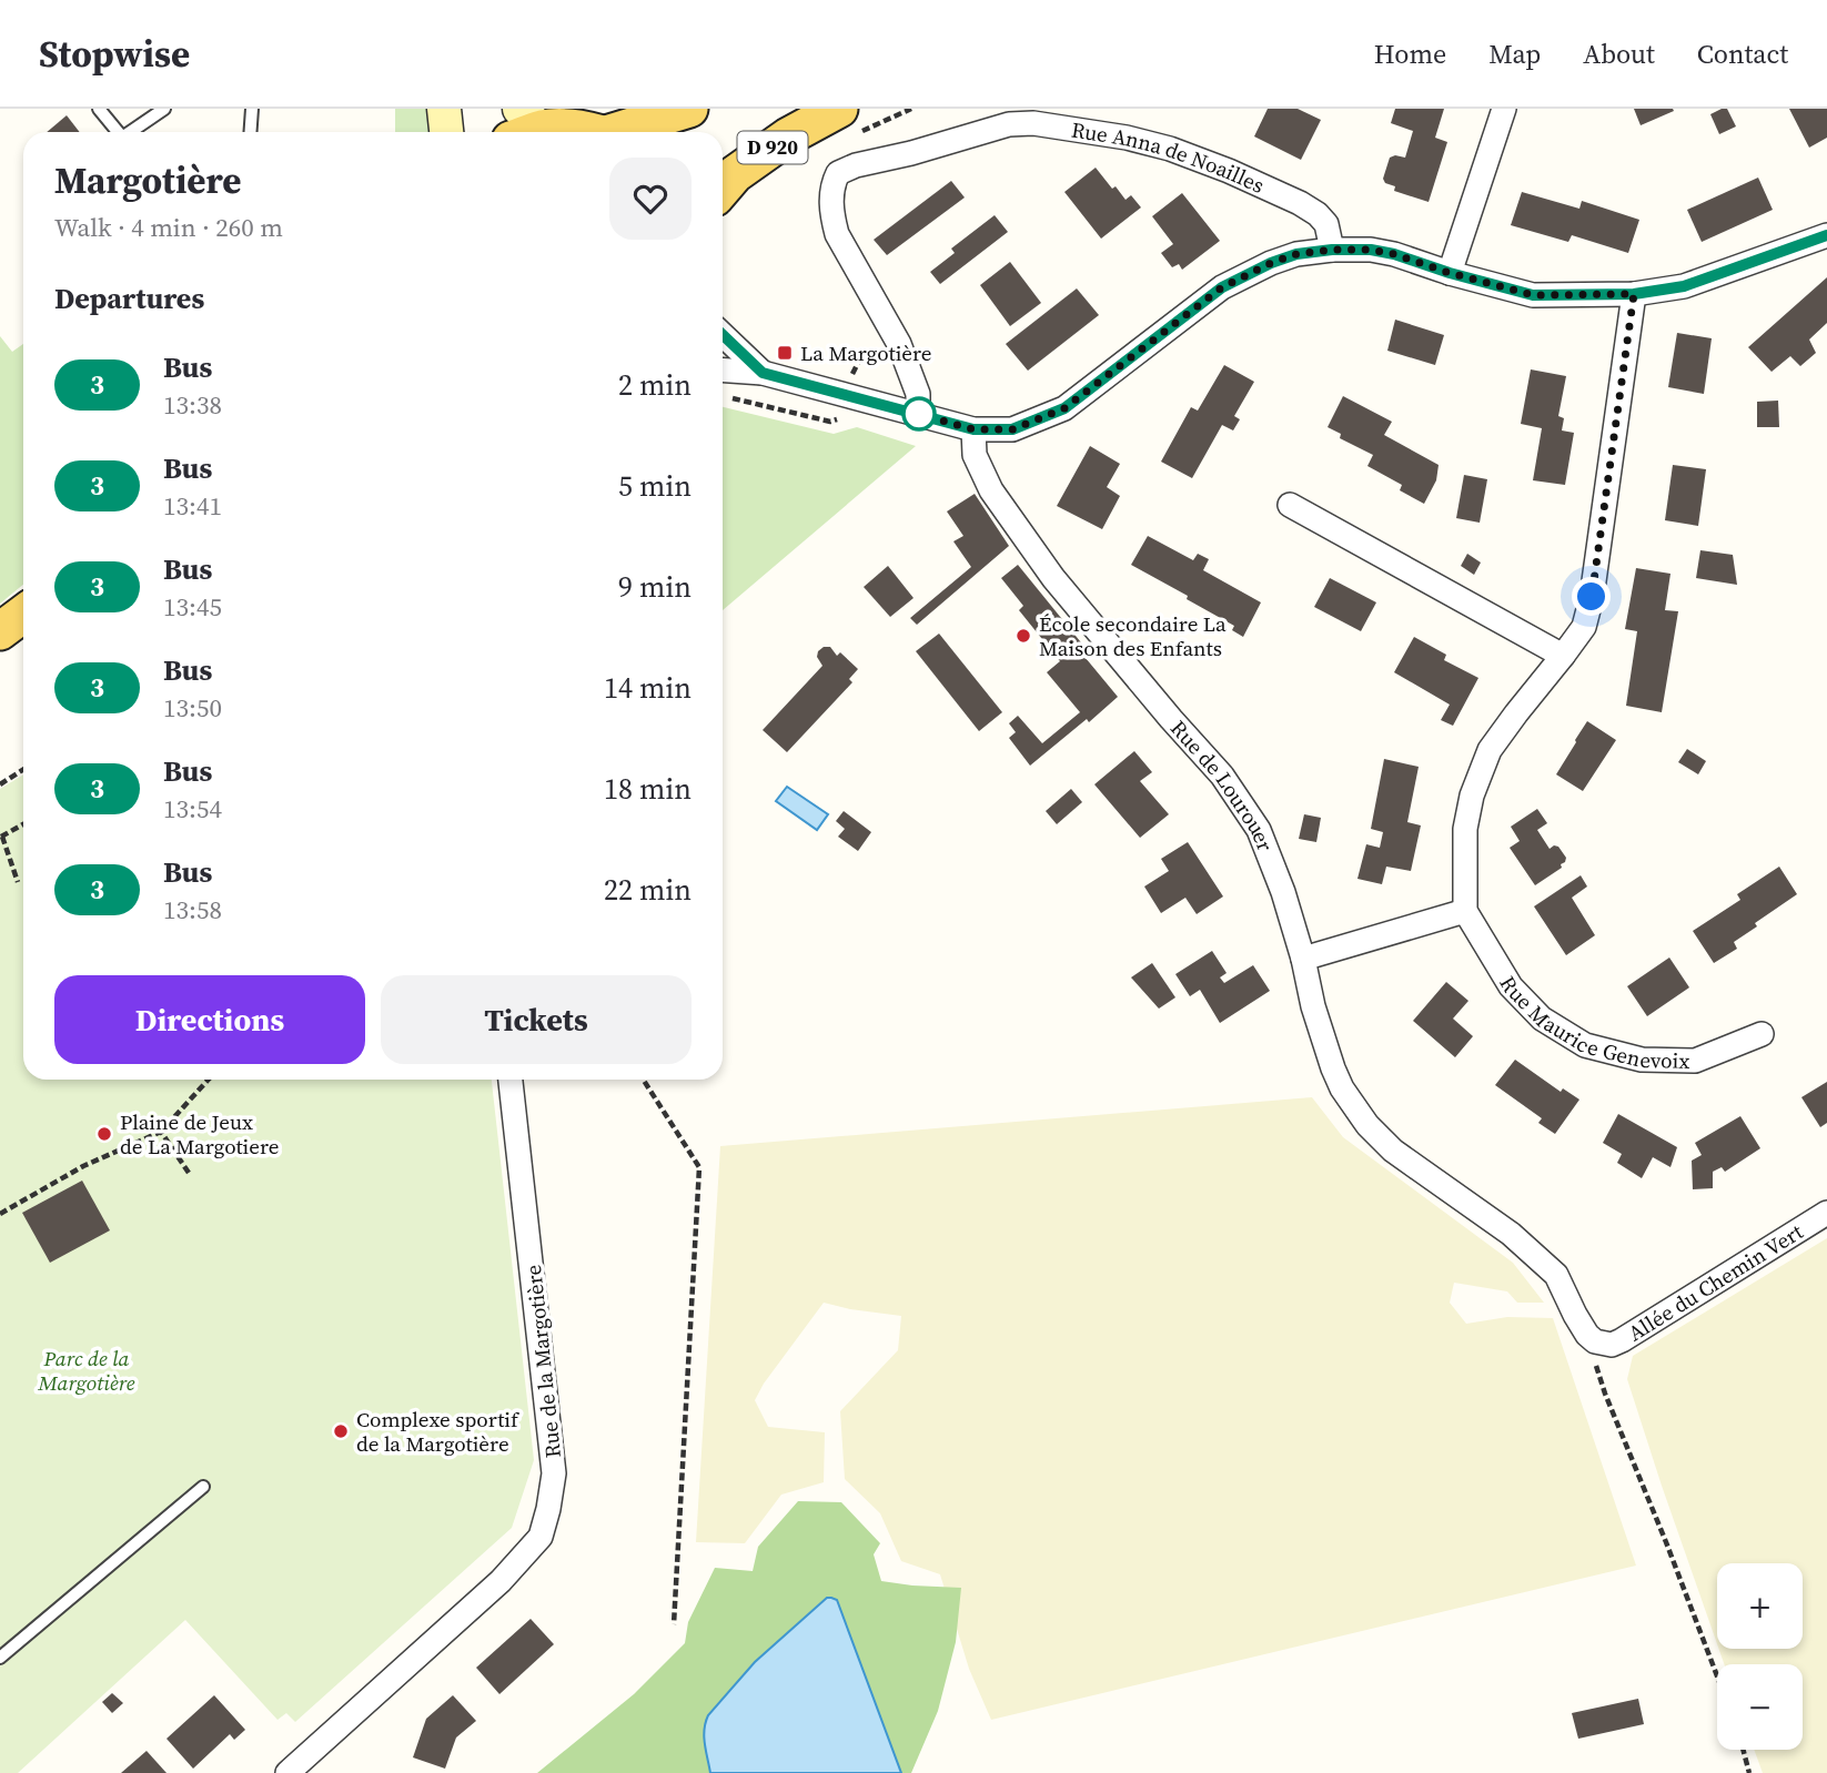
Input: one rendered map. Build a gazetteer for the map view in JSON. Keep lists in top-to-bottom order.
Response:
{
  "streets": {
    "main road": ["D 920"],
    "street": [
      "Rue Anna de Noailles",
      "Rue de Lourouer",
      "Rue Maurice Genevoix",
      "Allée du Chemin Vert",
      "Rue de la Margotière"
    ]
  },
  "crossings": [
    ["Rue de Lourouer", "Allée du Chemin Vert"]
  ],
  "parks": ["Parc de la Margotière"],
  "places": {
    "transit": ["La Margotière"],
    "other": ["École secondaire La Maison des Enfants", "Plaine de Jeux de La Margotiere", "Complexe sportif de la Margotière"]
  },
  "lines": ["bus line 3"],
  "page": {
    "header": "Stopwise",
    "nav": [
      "Home",
      "Map",
      "About",
      "Contact"
    ],
    "heading": [
      ["Margotière", "Walk · 4 min · 260 m"],
      "Departures"
    ],
    "list": [
      {
        "mark": "3",
        "name": "Bus",
        "note": "13:38",
        "value": "2 min"
      },
      {
        "mark": "3",
        "name": "Bus",
        "note": "13:41",
        "value": "5 min"
      },
      {
        "mark": "3",
        "name": "Bus",
        "note": "13:45",
        "value": "9 min"
      },
      {
        "mark": "3",
        "name": "Bus",
        "note": "13:50",
        "value": "14 min"
      },
      {
        "mark": "3",
        "name": "Bus",
        "note": "13:54",
        "value": "18 min"
      },
      {
        "mark": "3",
        "name": "Bus",
        "note": "13:58",
        "value": "22 min"
      }
    ],
    "buttons": ["Directions", "Tickets"],
    "map_buttons": ["+", "−"]
  }
}
